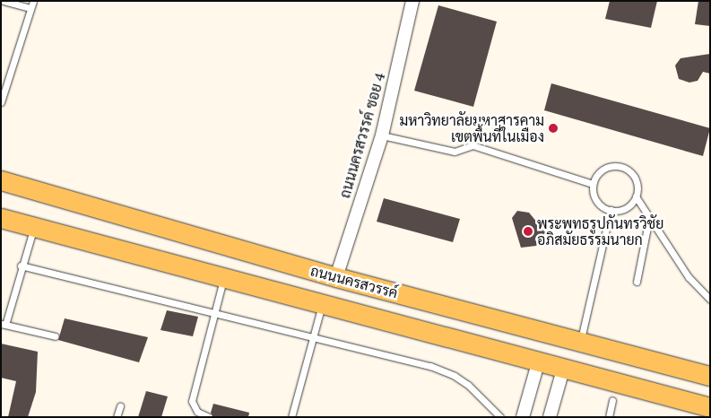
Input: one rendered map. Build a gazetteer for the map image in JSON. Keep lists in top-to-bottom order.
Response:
{
  "streets": {
    "main road": ["ถนนนครสวรรค์"],
    "street": ["ถนนนครสวรรค์ ซอย 4"]
  },
  "crossings": [
    ["ถนนนครสวรรค์ ซอย 4", "ถนนนครสวรรค์"]
  ],
  "places": ["มหาวิทยาลัยมหาสารคาม เขตพื้นที่ในเมือง", "พระพุทธรูปกันทรวิชัย อภิสมัยธรรมนายก"]
}
